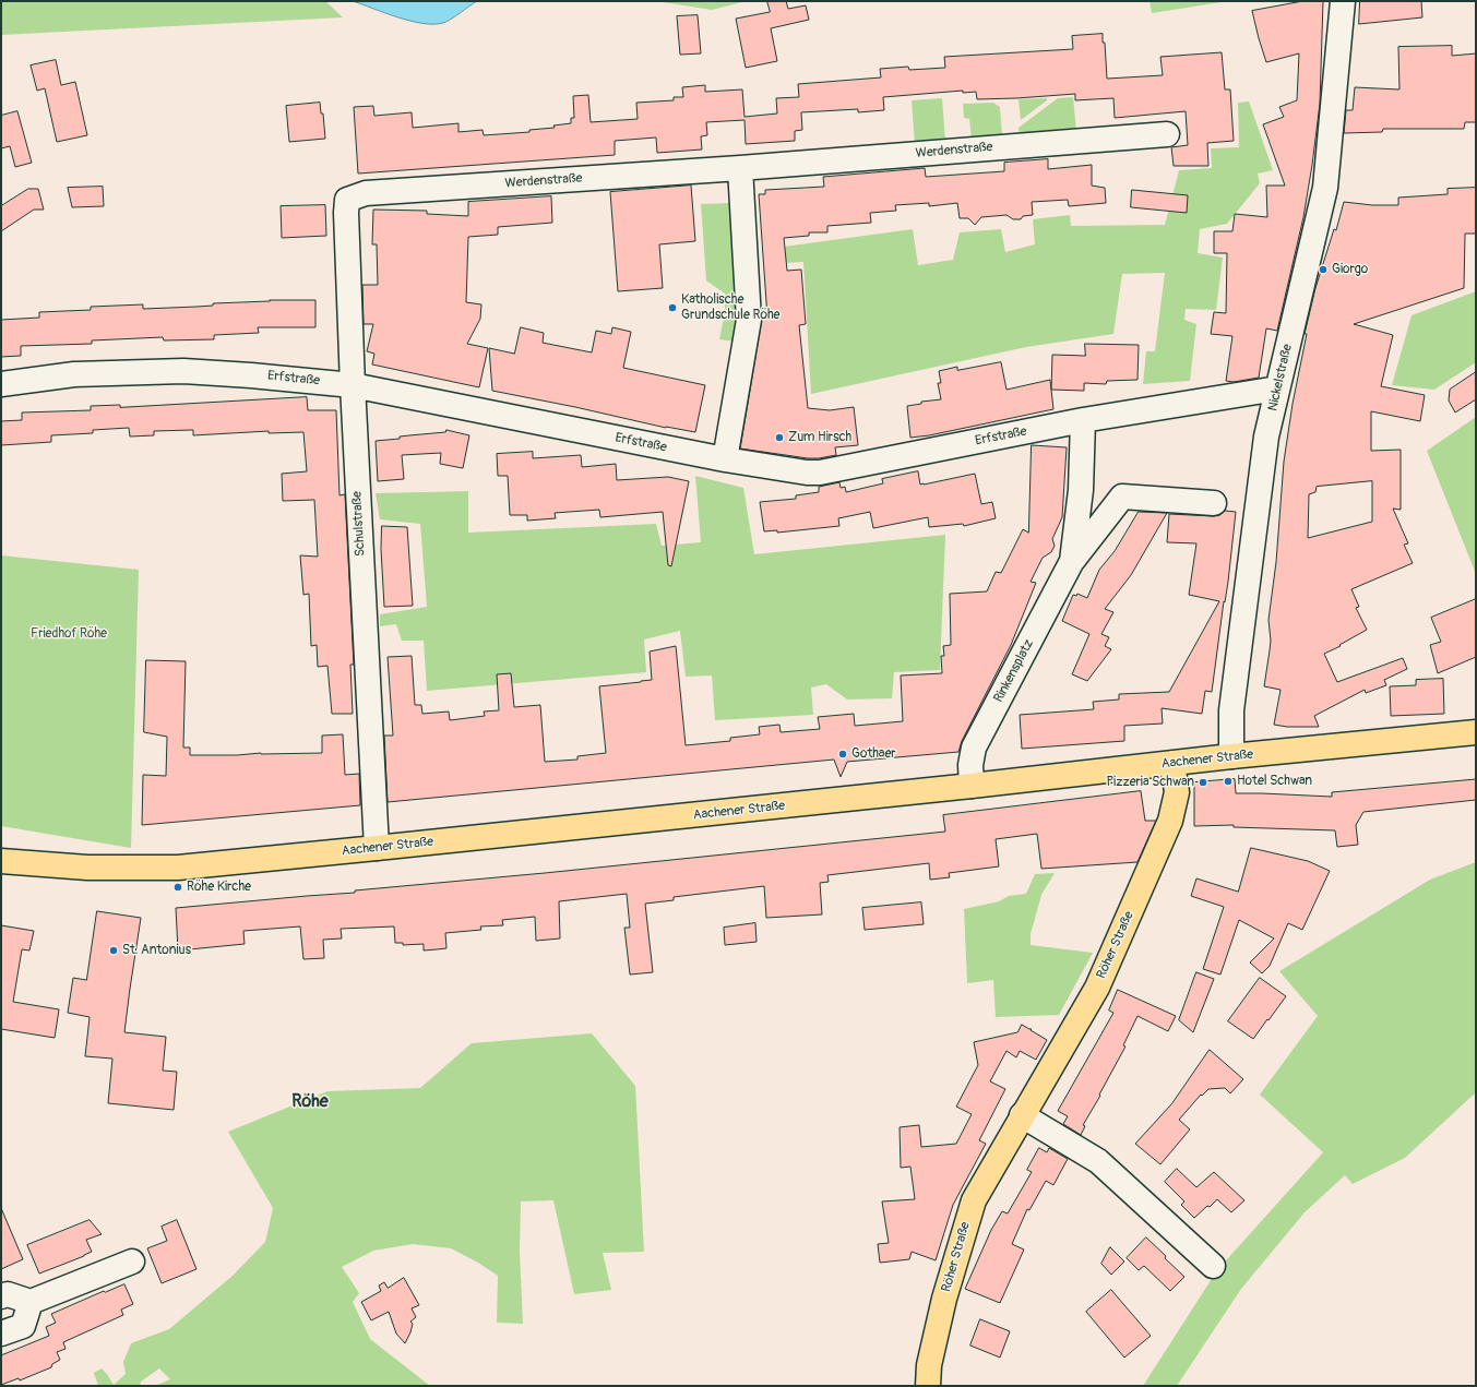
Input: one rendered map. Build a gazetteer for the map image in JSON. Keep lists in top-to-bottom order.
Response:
{
  "streets": {
    "main road": ["Aachener Straße", "Röher Straße"],
    "street": [
      "Werdenstraße",
      "Nickelstraße",
      "Erfstraße",
      "Schulstraße",
      "Rinkensplatz"
    ]
  },
  "crossings": [
    ["Werdenstraße", "Schulstraße"],
    ["Nickelstraße", "Erfstraße"],
    ["Nickelstraße", "Aachener Straße"],
    ["Erfstraße", "Schulstraße"],
    ["Erfstraße", "Rinkensplatz"],
    ["Schulstraße", "Aachener Straße"],
    ["Rinkensplatz", "Aachener Straße"],
    ["Aachener Straße", "Röher Straße"]
  ],
  "districts": ["Röhe"],
  "parks": ["Friedhof Röhe"],
  "places": [
    "Giorgo",
    "Katholische Grundschule Röhe",
    "Zum Hirsch",
    "Gothaer",
    "Hotel Schwan",
    "Pizzeria Schwan",
    "Röhe Kirche",
    "St. Antonius"
  ]
}
